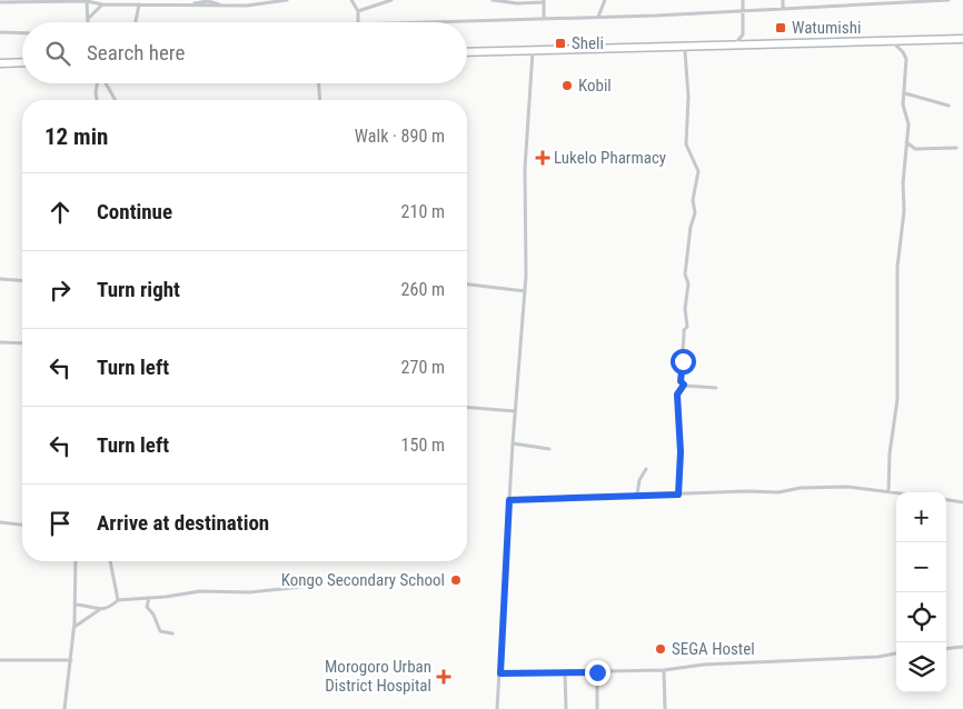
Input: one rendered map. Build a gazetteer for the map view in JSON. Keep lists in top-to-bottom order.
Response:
{
  "places": {
    "transit": ["Watumishi", "Sheli"],
    "other": ["Kobil", "Kongo Secondary School", "SEGA Hostel"],
    "health": ["Lukelo Pharmacy", "Morogoro Urban District Hospital"]
  },
  "page": {
    "search": "Search here",
    "heading": ["12 min", "Walk · 890 m"],
    "list": [
      ["Continue", "210 m"],
      ["Turn right", "260 m"],
      ["Turn left", "270 m"],
      ["Turn left", "150 m"],
      "Arrive at destination"
    ],
    "map_buttons": ["+", "−"]
  }
}
